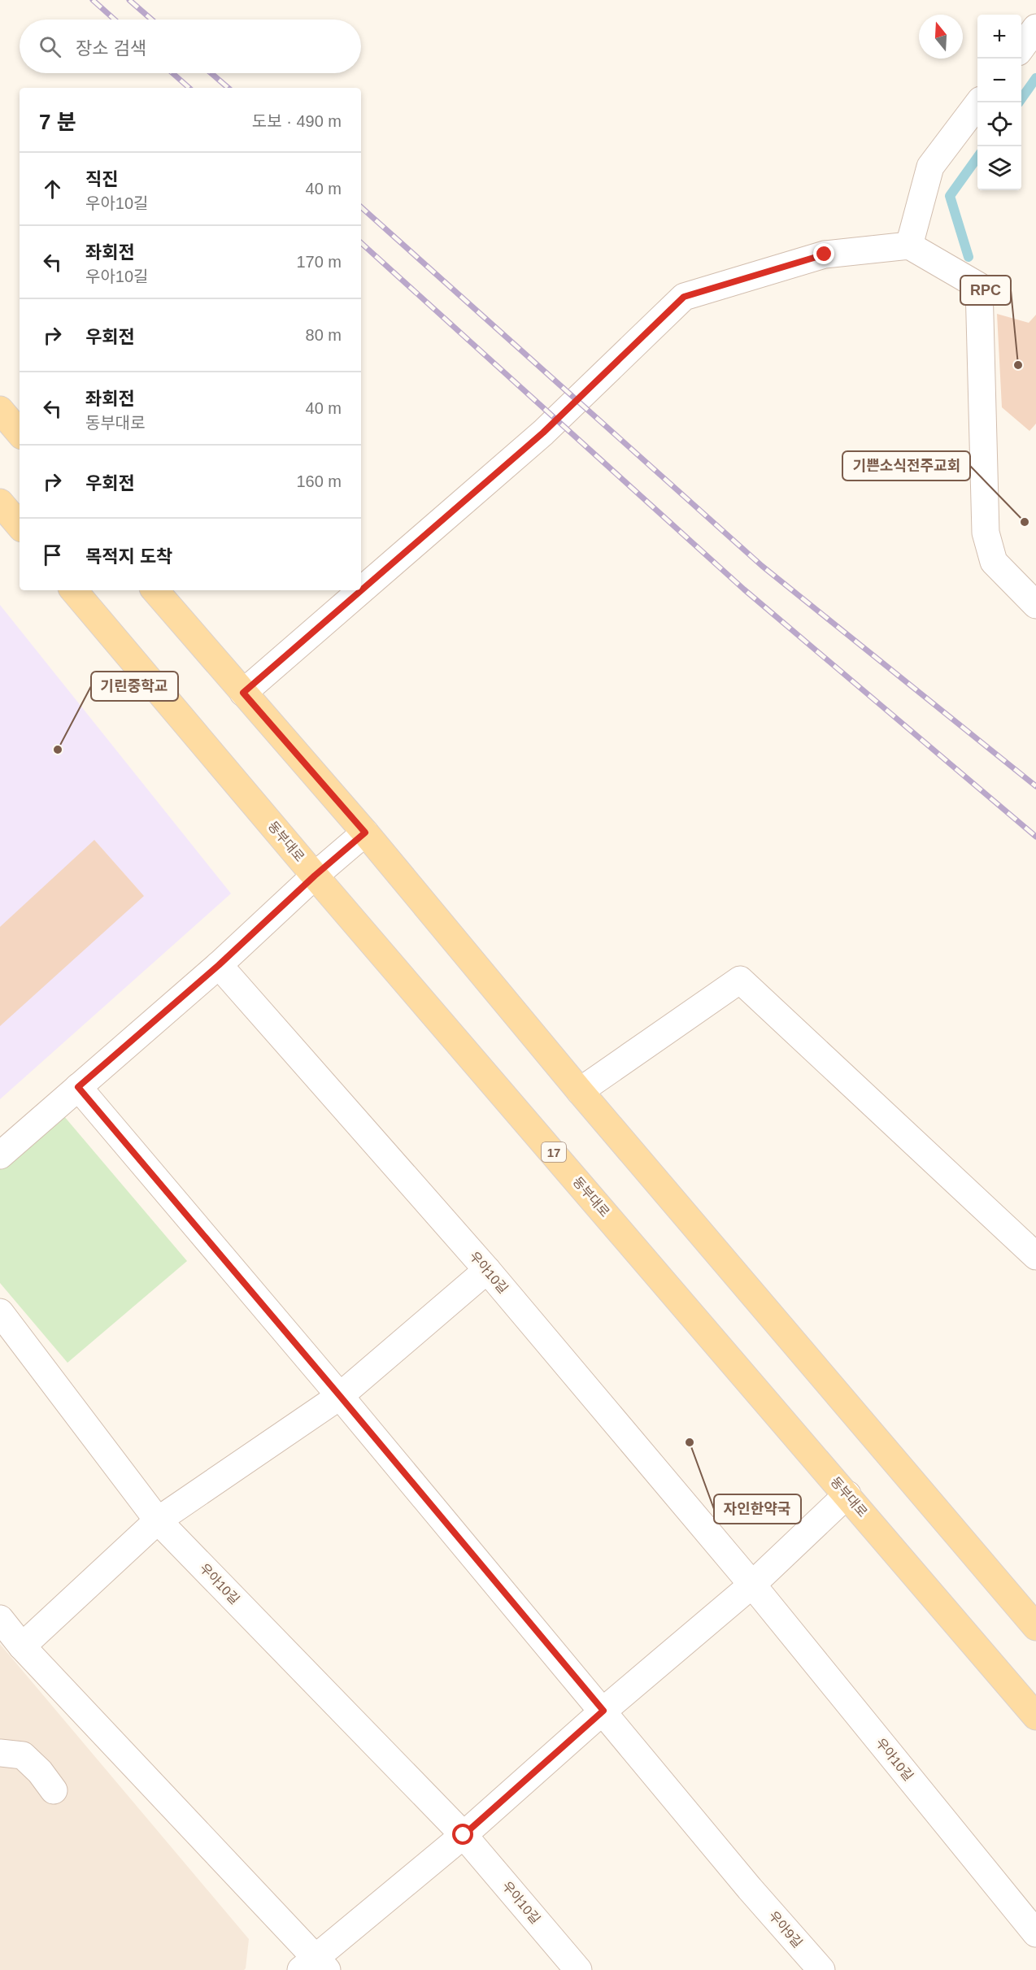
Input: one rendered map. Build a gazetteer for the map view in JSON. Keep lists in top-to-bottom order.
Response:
{
  "streets": {
    "main road": ["동부대로", "17"],
    "street": ["우아10길", "우아9길"]
  },
  "places": [
    "RPC",
    "기쁜소식전주교회",
    "기린중학교",
    "자인한약국"
  ],
  "north": "top",
  "page": {
    "map_buttons": ["+", "−"],
    "search": "장소 검색",
    "heading": ["7 분", "도보 · 490 m"],
    "list": [
      ["직진", "우아10길", "40 m"],
      ["좌회전", "우아10길", "170 m"],
      ["우회전", "80 m"],
      ["좌회전", "동부대로", "40 m"],
      ["우회전", "160 m"],
      "목적지 도착"
    ]
  }
}
